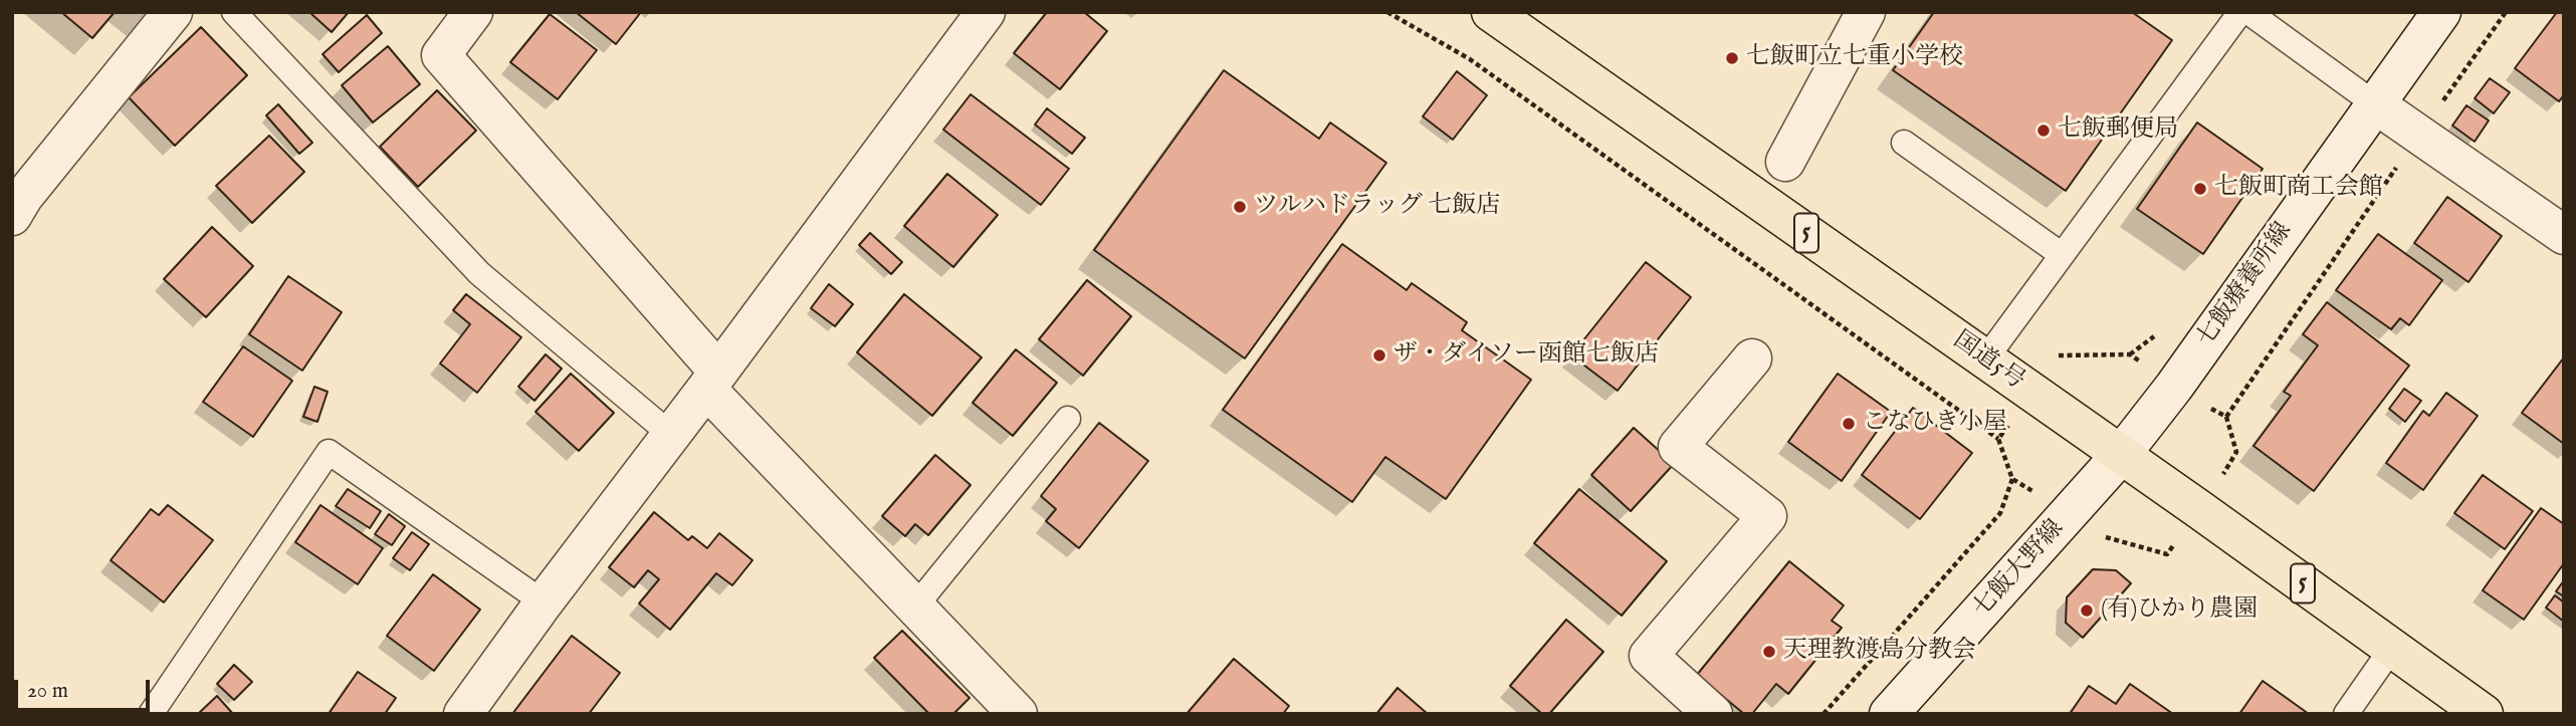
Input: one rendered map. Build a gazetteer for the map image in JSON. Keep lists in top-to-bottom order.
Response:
{
  "streets": {
    "highway": ["5", "国道5号"],
    "street": ["七飯療養所線", "七飯大野線"]
  },
  "crossings": [
    ["七飯療養所線", "国道5号"],
    ["七飯療養所線", "七飯大野線"],
    ["国道5号", "七飯大野線"]
  ],
  "places": [
    "七飯町立七重小学校",
    "七飯郵便局",
    "七飯町商工会館",
    "ツルハドラッグ 七飯店",
    "ザ・ダイソー函館七飯店",
    "こなひき小屋",
    "(有)ひかり農園",
    "天理教渡島分教会"
  ],
  "scale_bar": "20 m"
}
